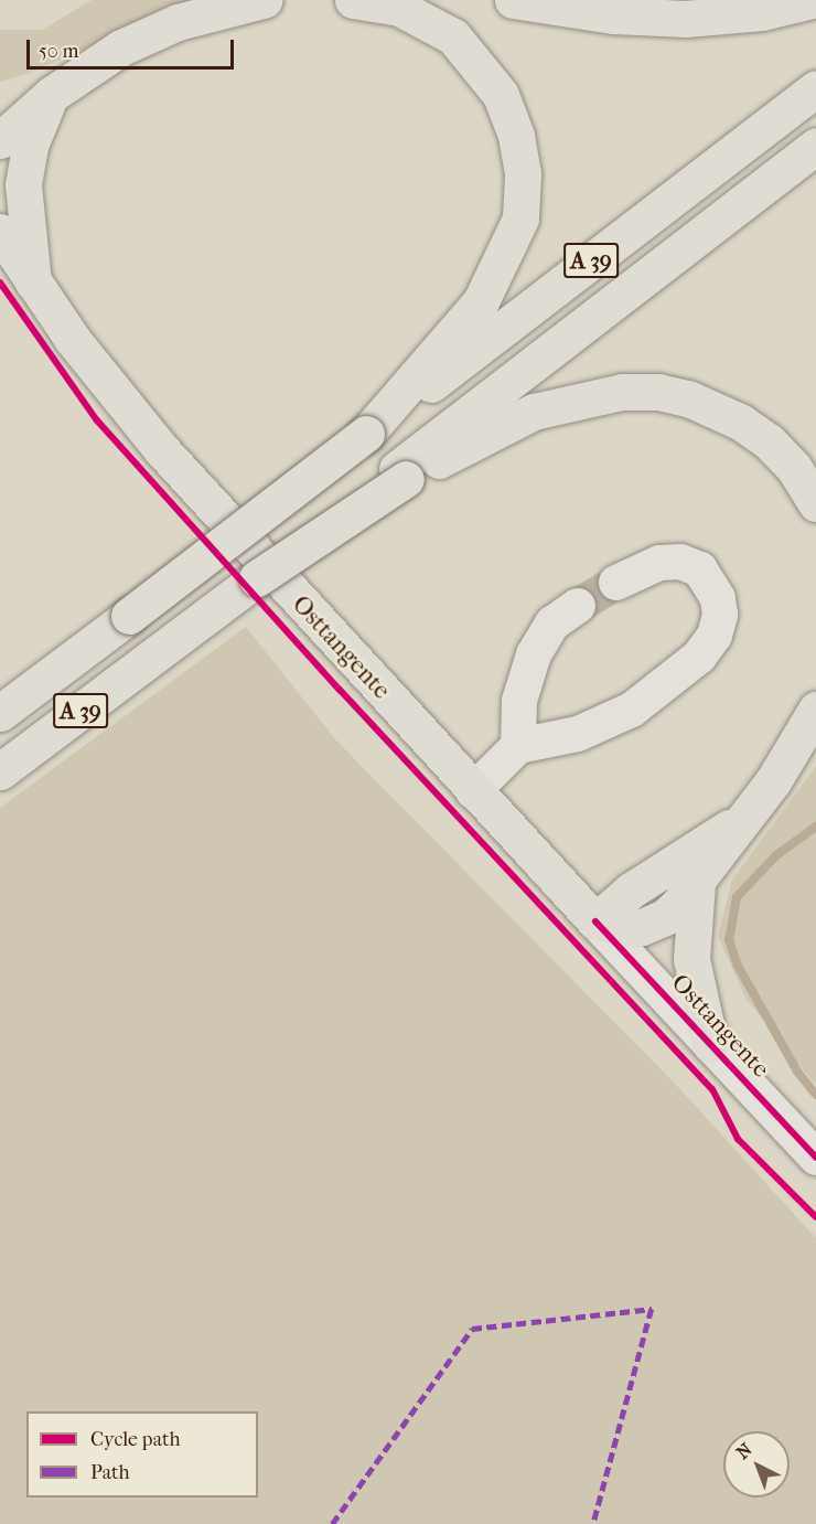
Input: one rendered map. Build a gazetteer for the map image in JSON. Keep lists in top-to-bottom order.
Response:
{
  "streets": {
    "main road": ["A 39", "Osttangente"]
  },
  "legend": ["Cycle path", "Path"],
  "scale_bar": "50 m",
  "north": "top left"
}
